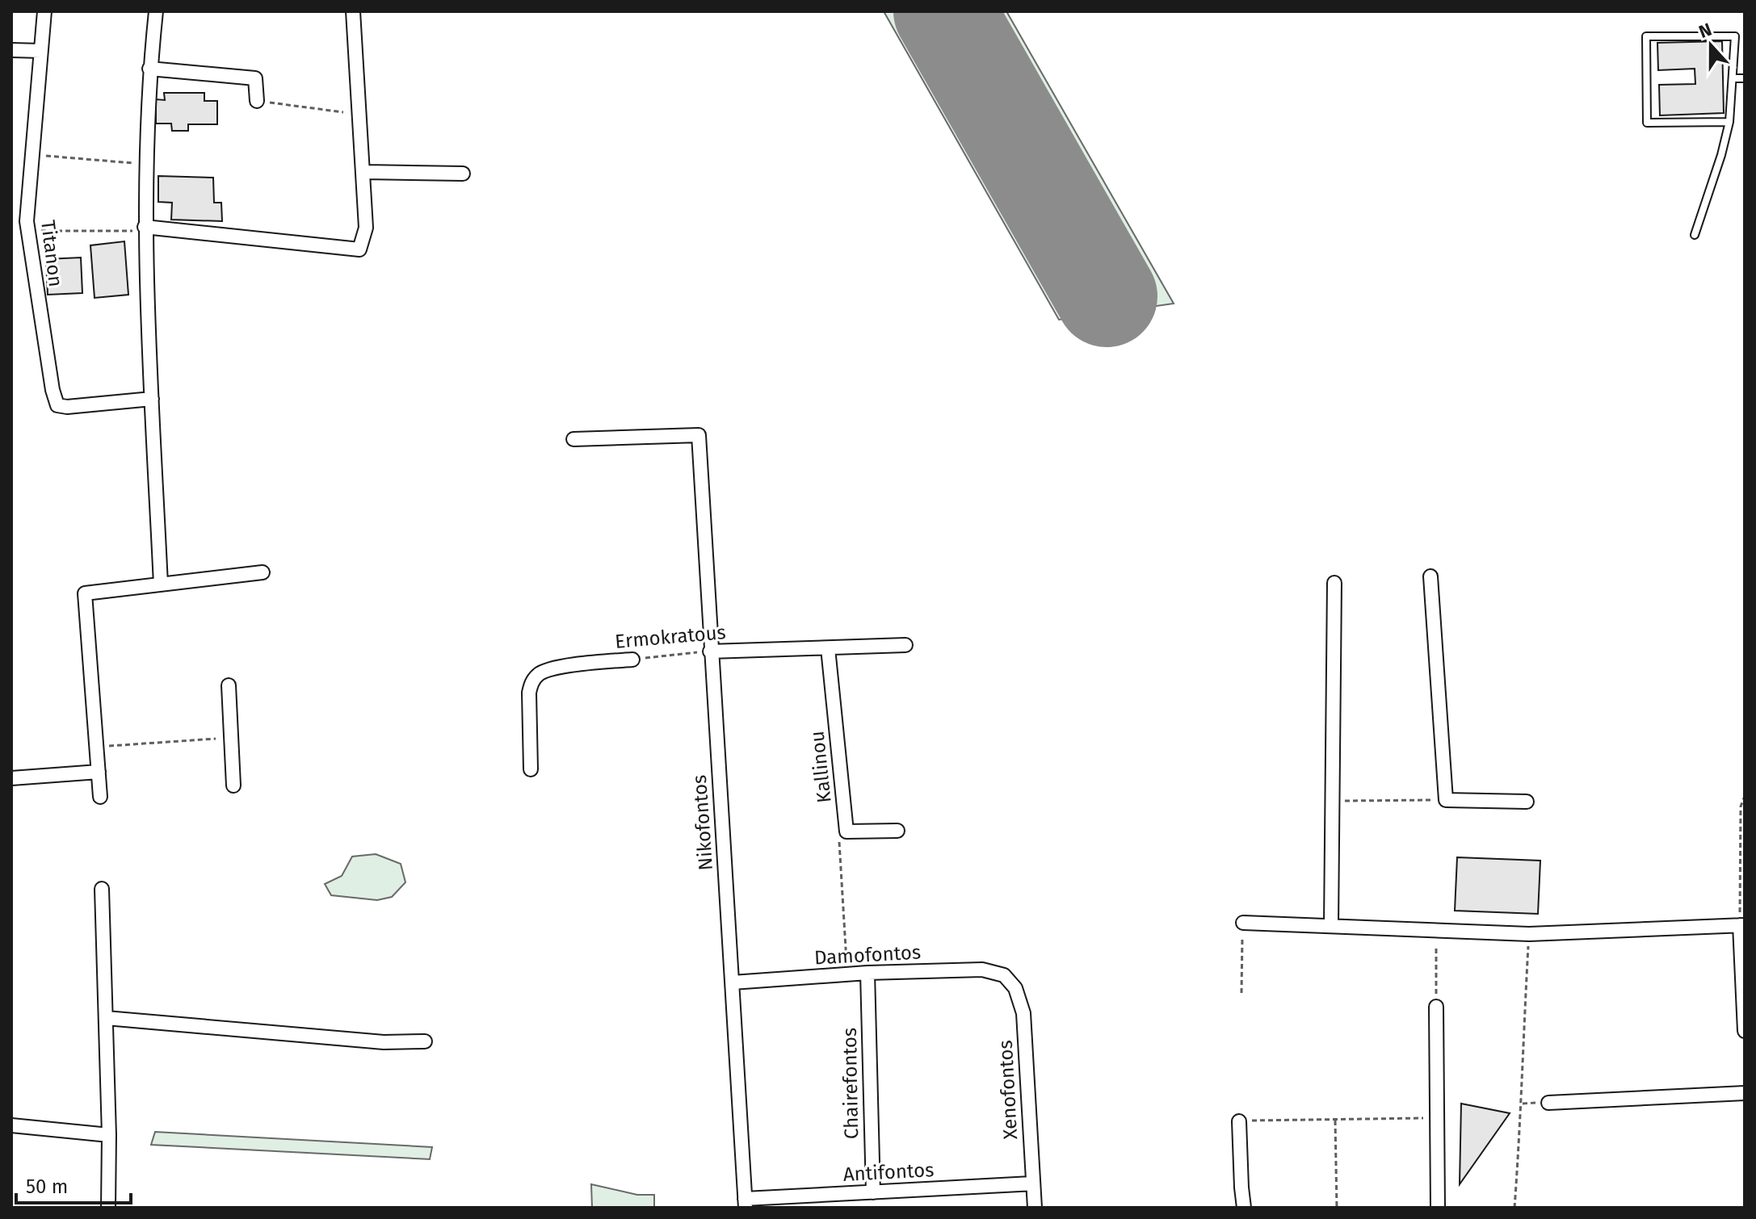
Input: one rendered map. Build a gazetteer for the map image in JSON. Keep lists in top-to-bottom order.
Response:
{
  "streets": {
    "street": [
      "Titanon",
      "Ermokratous",
      "Kallinou",
      "Nikofontos",
      "Damofontos",
      "Chairefontos",
      "Xenofontos",
      "Antifontos"
    ]
  },
  "crossings": [
    ["Ermokratous", "Kallinou"],
    ["Ermokratous", "Nikofontos"],
    ["Nikofontos", "Damofontos"],
    ["Nikofontos", "Antifontos"],
    ["Damofontos", "Chairefontos"],
    ["Damofontos", "Xenofontos"],
    ["Chairefontos", "Antifontos"],
    ["Xenofontos", "Antifontos"]
  ],
  "scale_bar": "50 m",
  "north": "top"
}
